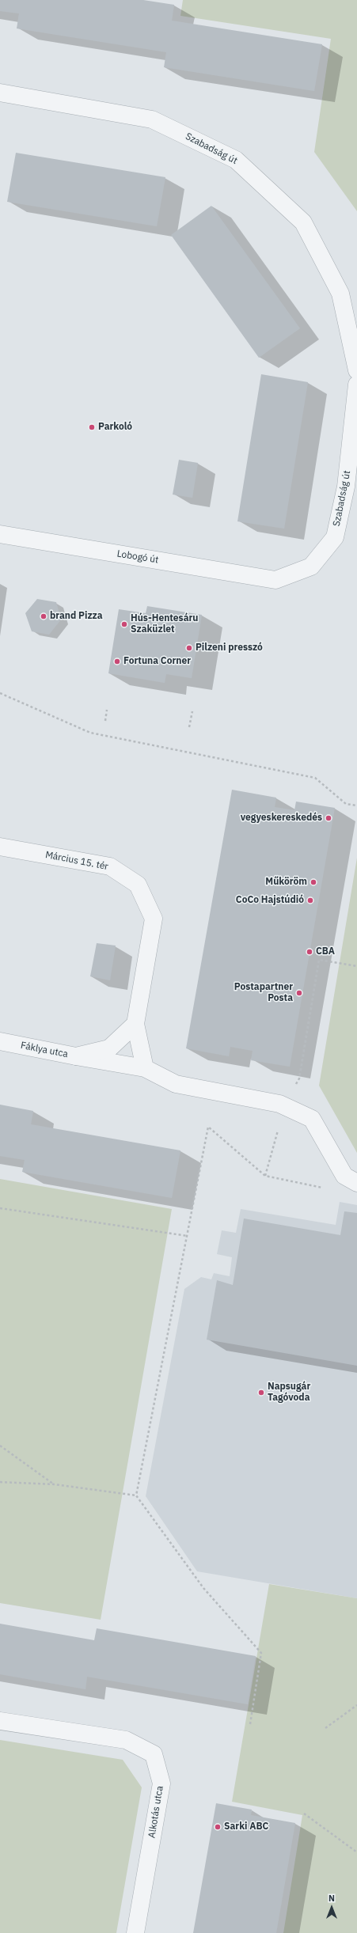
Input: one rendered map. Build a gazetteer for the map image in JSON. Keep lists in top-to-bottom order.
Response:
{
  "streets": {
    "street": [
      "Szabadság út",
      "Lobogó út",
      "Március 15. tér",
      "Fáklya utca",
      "Alkotás utca"
    ]
  },
  "crossings": [
    ["Szabadság út", "Lobogó út"],
    ["Március 15. tér", "Fáklya utca"]
  ],
  "places": [
    "Parkoló",
    "brand Pizza",
    "Hús-Hentesáru Szaküzlet",
    "Pilzeni presszó",
    "Fortuna Corner",
    "vegyeskereskedés",
    "Műköröm",
    "CoCo Hajstúdió",
    "CBA",
    "Postapartner Posta",
    "Napsugár Tagóvoda",
    "Sarki ABC"
  ],
  "north": "top"
}
